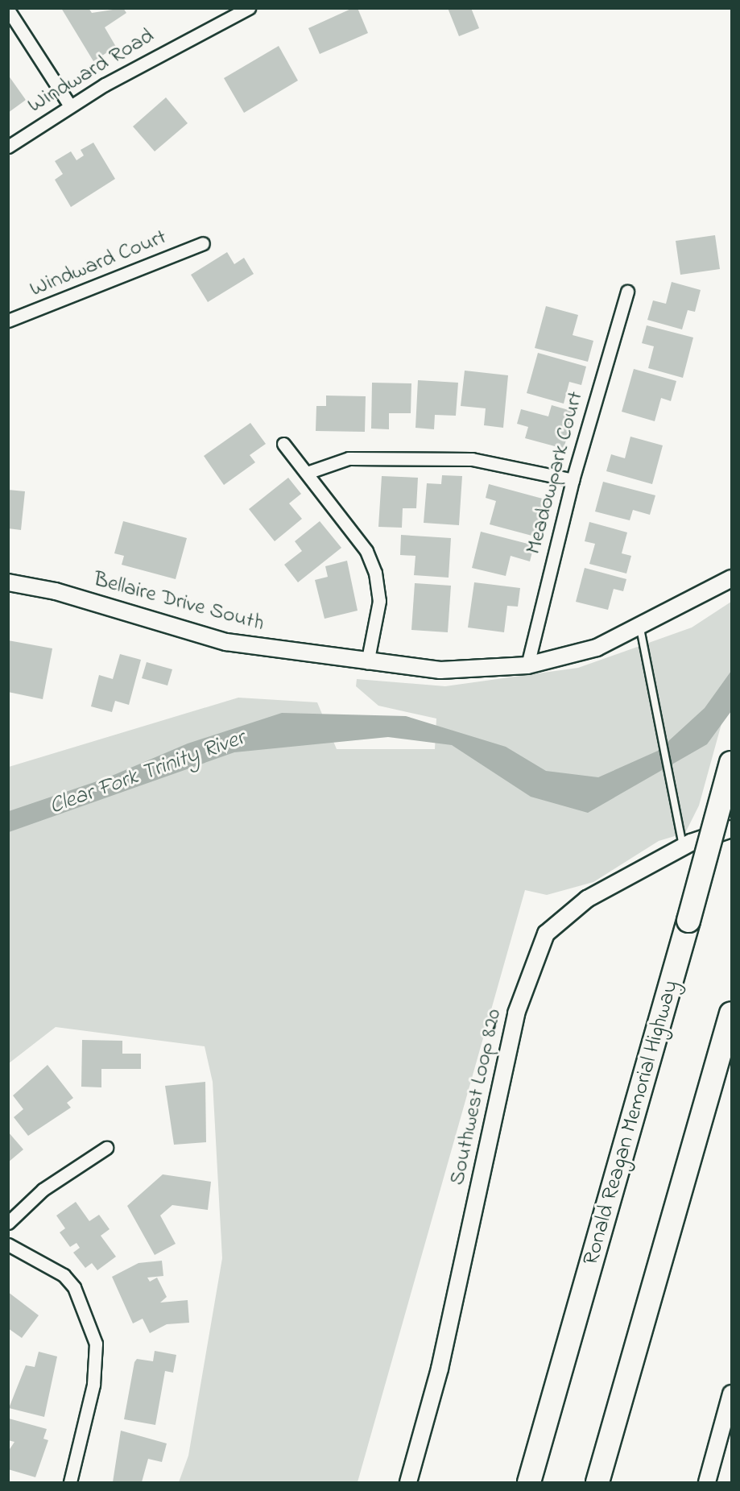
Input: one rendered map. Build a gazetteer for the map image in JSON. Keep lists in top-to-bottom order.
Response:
{
  "streets": {
    "highway": ["Ronald Reagan Memorial Highway"],
    "street": [
      "Windward Road",
      "Windward Court",
      "Meadowpark Court",
      "Bellaire Drive South",
      "Southwest Loop 820"
    ]
  },
  "crossings": [
    ["Meadowpark Court", "Bellaire Drive South"]
  ],
  "water": ["Clear Fork Trinity River"]
}
